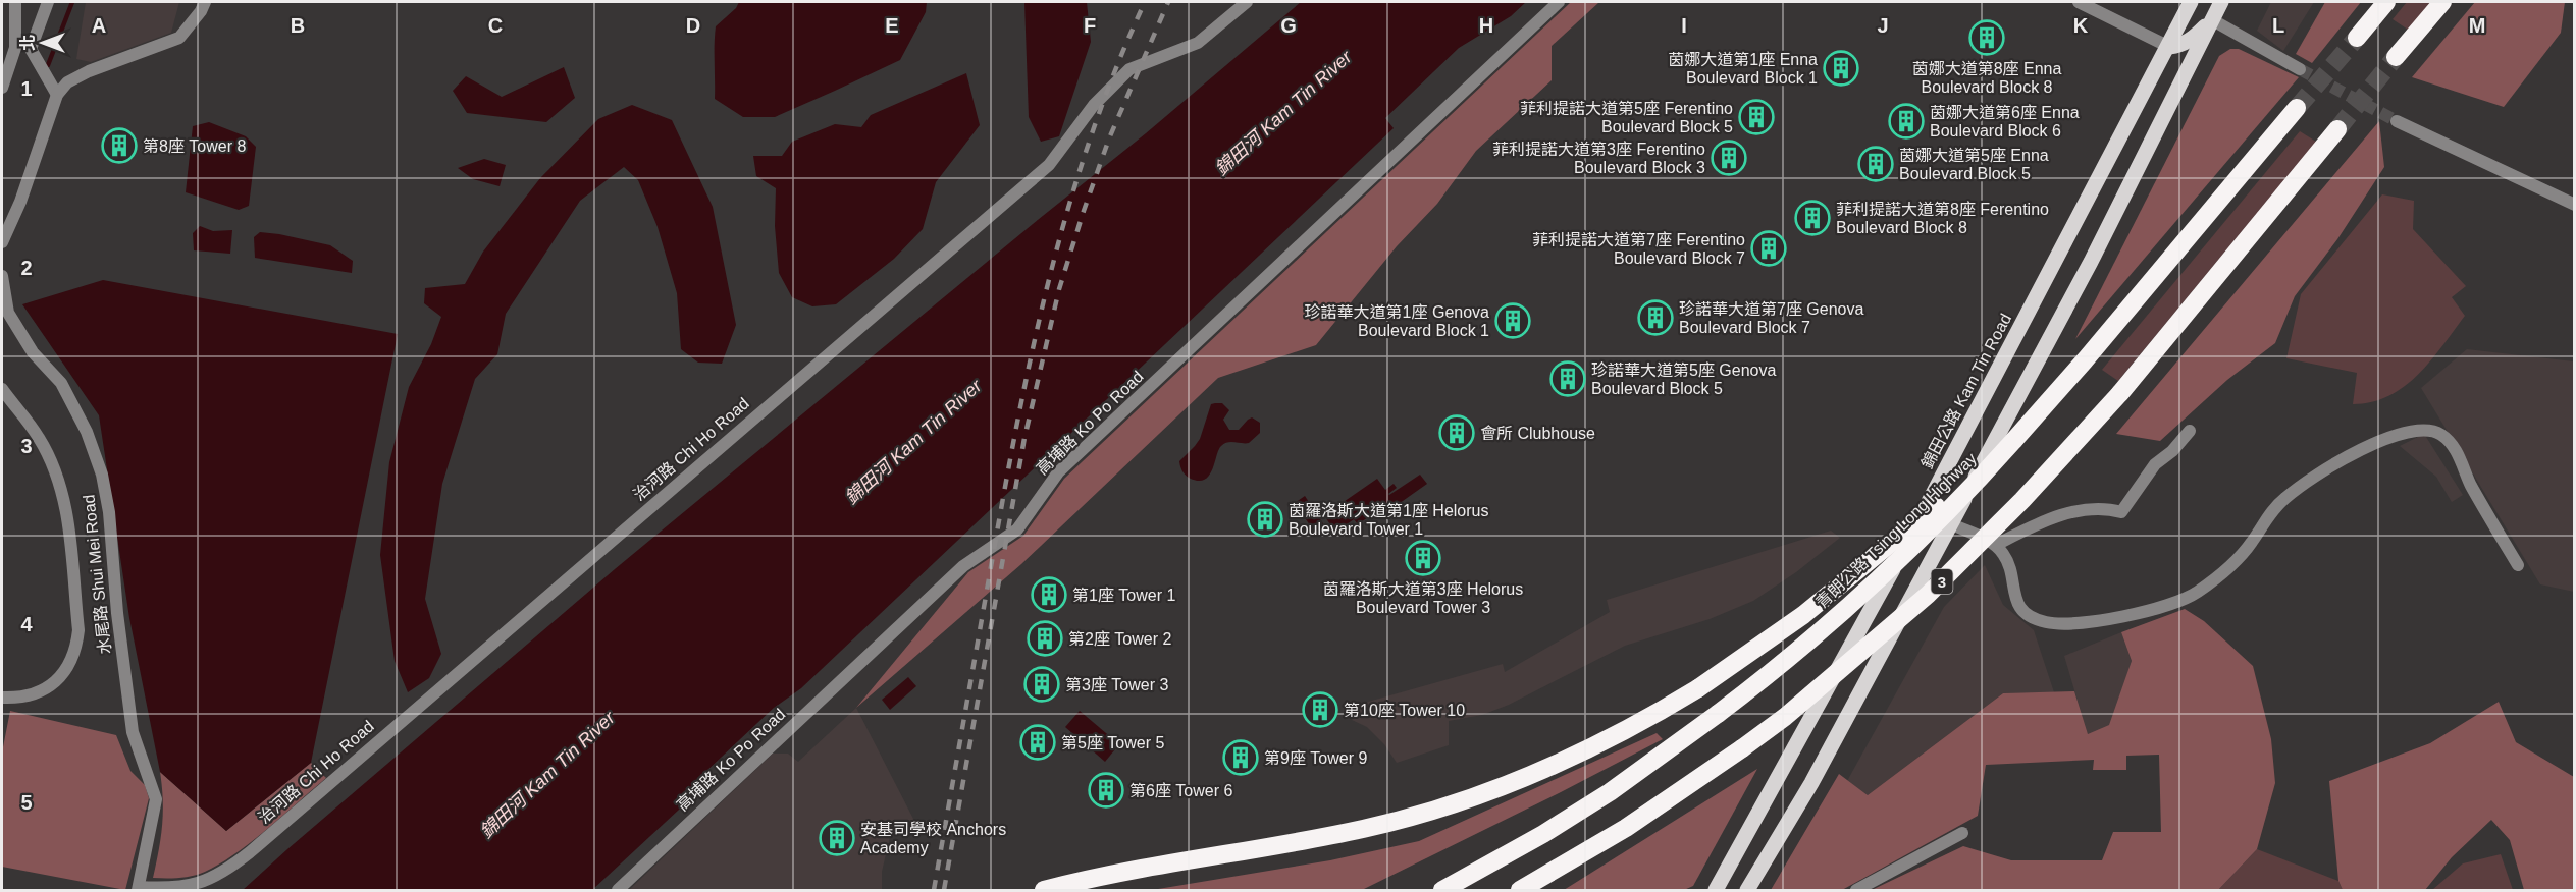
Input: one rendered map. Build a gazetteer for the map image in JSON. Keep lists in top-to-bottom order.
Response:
{
  "streets": {
    "highway": ["青朗公路 Tsing Long Highway", "3"],
    "main road": ["錦田公路 Kam Tin Road"],
    "street": ["高埔路 Ko Po Road", "治河路 Chi Ho Road", "水尾路 Shui Mei Road"]
  },
  "crossings": [
    ["治河路 Chi Ho Road", "水尾路 Shui Mei Road"]
  ],
  "water": ["錦田河 Kam Tin River"],
  "places": {
    "building": [
      "茵娜大道第8座 Enna Boulevard Block 8",
      "茵娜大道第1座 Enna Boulevard Block 1",
      "菲利提諾大道第5座 Ferentino Boulevard Block 5",
      "茵娜大道第6座 Enna Boulevard Block 6",
      "第8座 Tower 8",
      "菲利提諾大道第3座 Ferentino Boulevard Block 3",
      "茵娜大道第5座 Enna Boulevard Block 5",
      "菲利提諾大道第8座 Ferentino Boulevard Block 8",
      "菲利提諾大道第7座 Ferentino Boulevard Block 7",
      "珍諾華大道第7座 Genova Boulevard Block 7",
      "珍諾華大道第1座 Genova Boulevard Block 1",
      "珍諾華大道第5座 Genova Boulevard Block 5",
      "會所 Clubhouse",
      "茵羅洛斯大道第1座 Helorus Boulevard Tower 1",
      "茵羅洛斯大道第3座 Helorus Boulevard Tower 3",
      "第1座 Tower 1",
      "第2座 Tower 2",
      "第3座 Tower 3",
      "第10座 Tower 10",
      "第5座 Tower 5",
      "第9座 Tower 9",
      "第6座 Tower 6",
      "安基司學校 Anchors Academy"
    ]
  },
  "north": "left",
  "grid": {
    "columns": [
      "A",
      "B",
      "C",
      "D",
      "E",
      "F",
      "G",
      "H",
      "I",
      "J",
      "K",
      "L",
      "M"
    ],
    "rows": [
      "1",
      "2",
      "3",
      "4",
      "5"
    ]
  }
}
